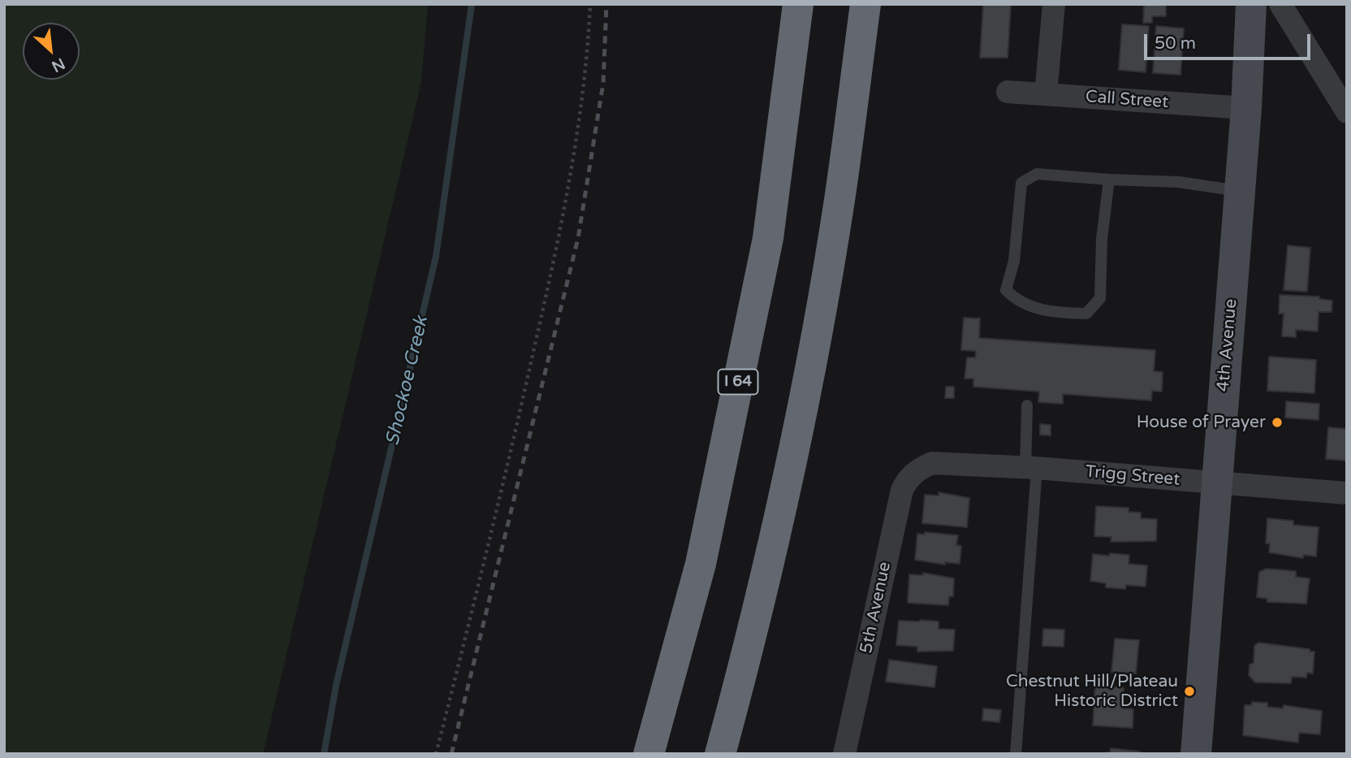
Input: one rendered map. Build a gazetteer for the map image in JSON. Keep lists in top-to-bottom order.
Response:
{
  "streets": {
    "highway": ["I 64"],
    "main road": ["4th Avenue"],
    "street": ["Call Street", "Trigg Street", "5th Avenue"]
  },
  "crossings": [
    ["Call Street", "4th Avenue"],
    ["4th Avenue", "Trigg Street"],
    ["Trigg Street", "5th Avenue"]
  ],
  "water": ["Shockoe Creek"],
  "places": ["House of Prayer", "Chestnut Hill/Plateau Historic District"],
  "scale_bar": "50 m",
  "north": "bottom right"
}
